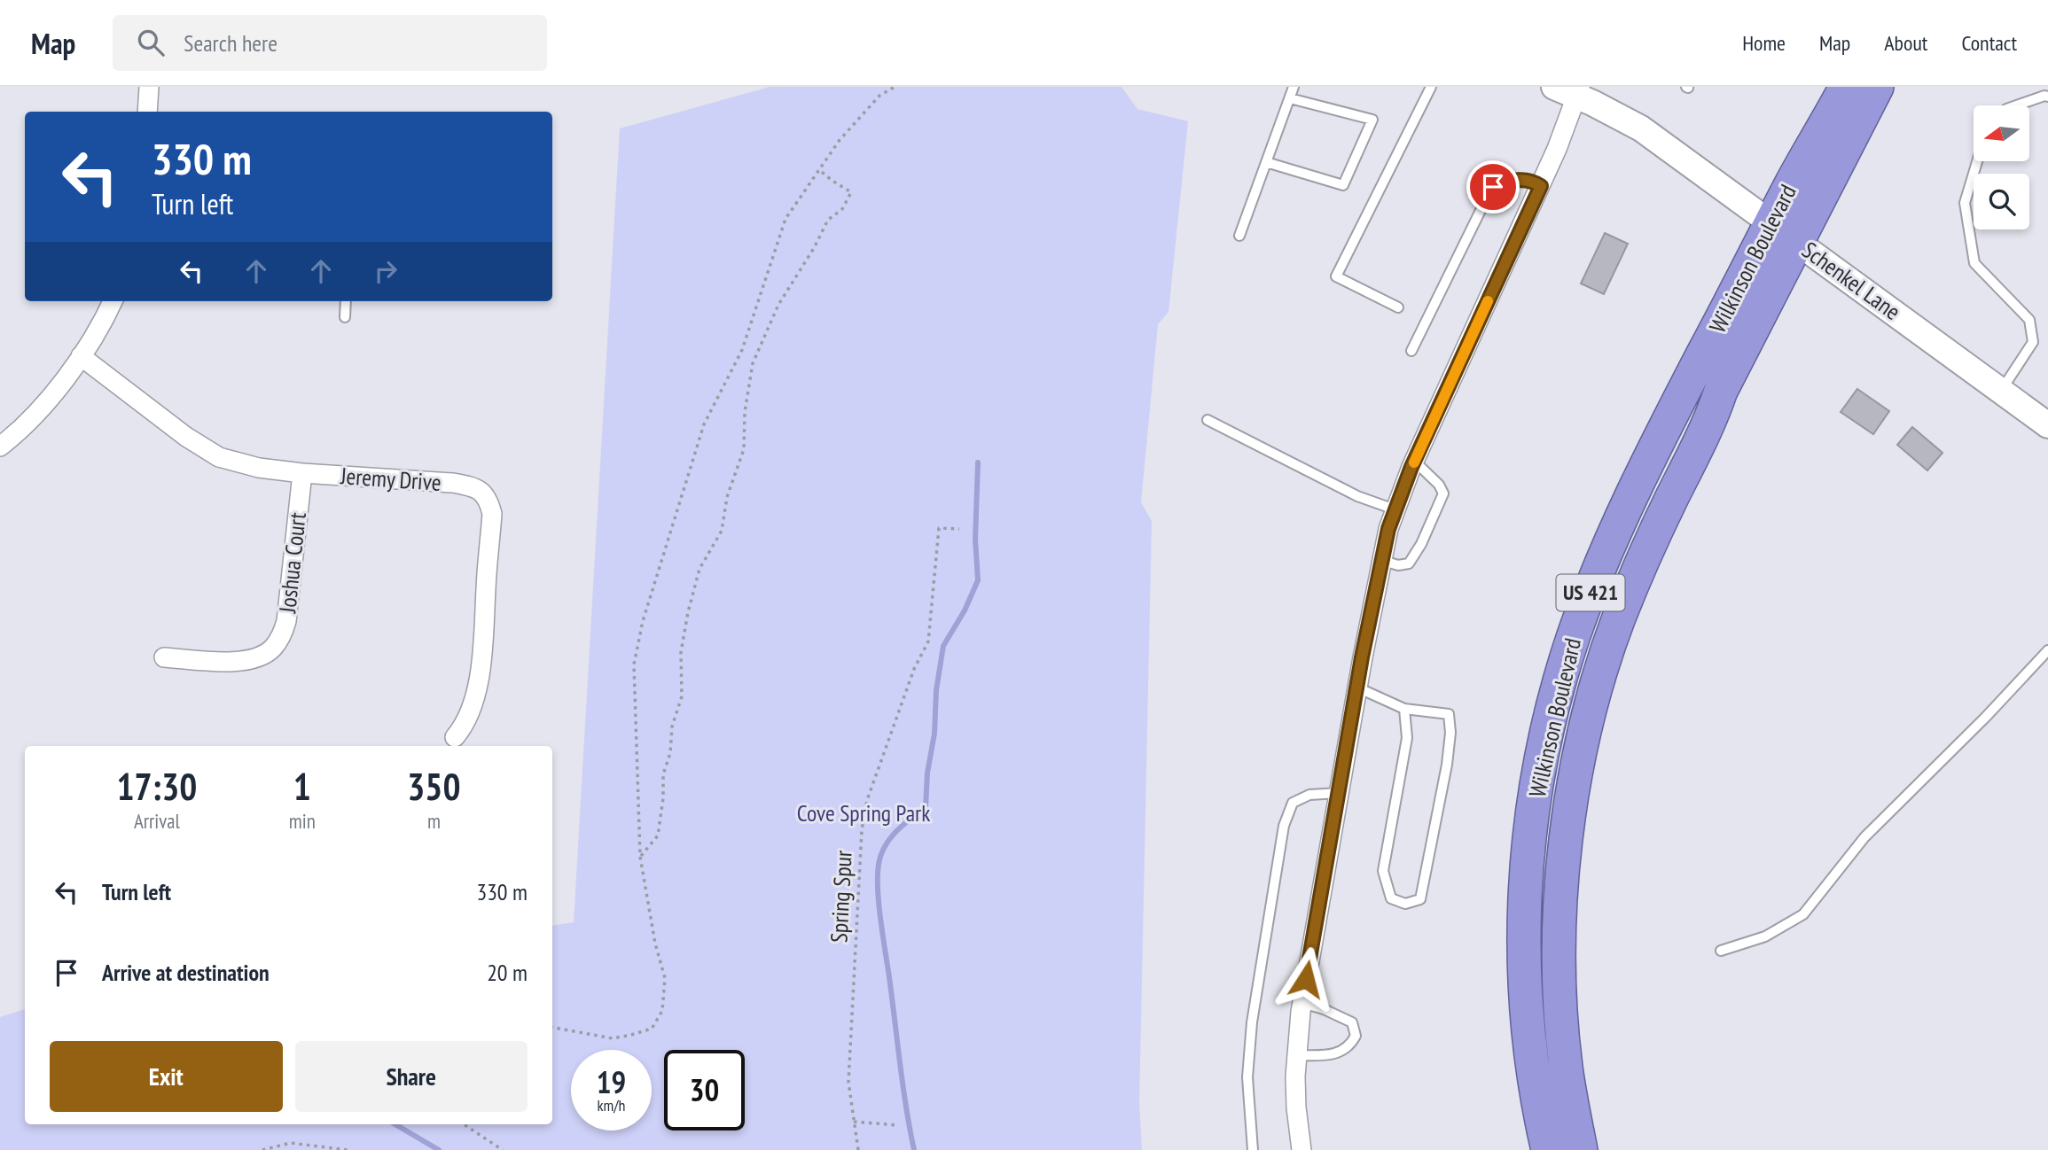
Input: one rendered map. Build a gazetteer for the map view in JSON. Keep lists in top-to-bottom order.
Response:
{
  "streets": {
    "highway": ["Wilkinson Boulevard", "US 421"],
    "street": ["Schenkel Lane", "Jeremy Drive", "Joshua Court"],
    "path": ["Spring Spur"]
  },
  "crossings": [
    ["Wilkinson Boulevard", "Schenkel Lane"],
    ["Jeremy Drive", "Joshua Court"]
  ],
  "parks": ["Cove Spring Park"],
  "north": "left",
  "page": {
    "header": "Map",
    "search": "Search here",
    "nav": [
      "Home",
      "Map",
      "About",
      "Contact"
    ],
    "turn": ["330 m", "Turn left"],
    "eta": [
      "17:30",
      "Arrival",
      "1",
      "min",
      "350",
      "m"
    ],
    "list": [
      {
        "name": "Turn left",
        "value": "330 m"
      },
      {
        "name": "Arrive at destination",
        "value": "20 m"
      }
    ],
    "buttons": ["Exit", "Share"],
    "speed": "19 km/h",
    "limit": "30"
  }
}
